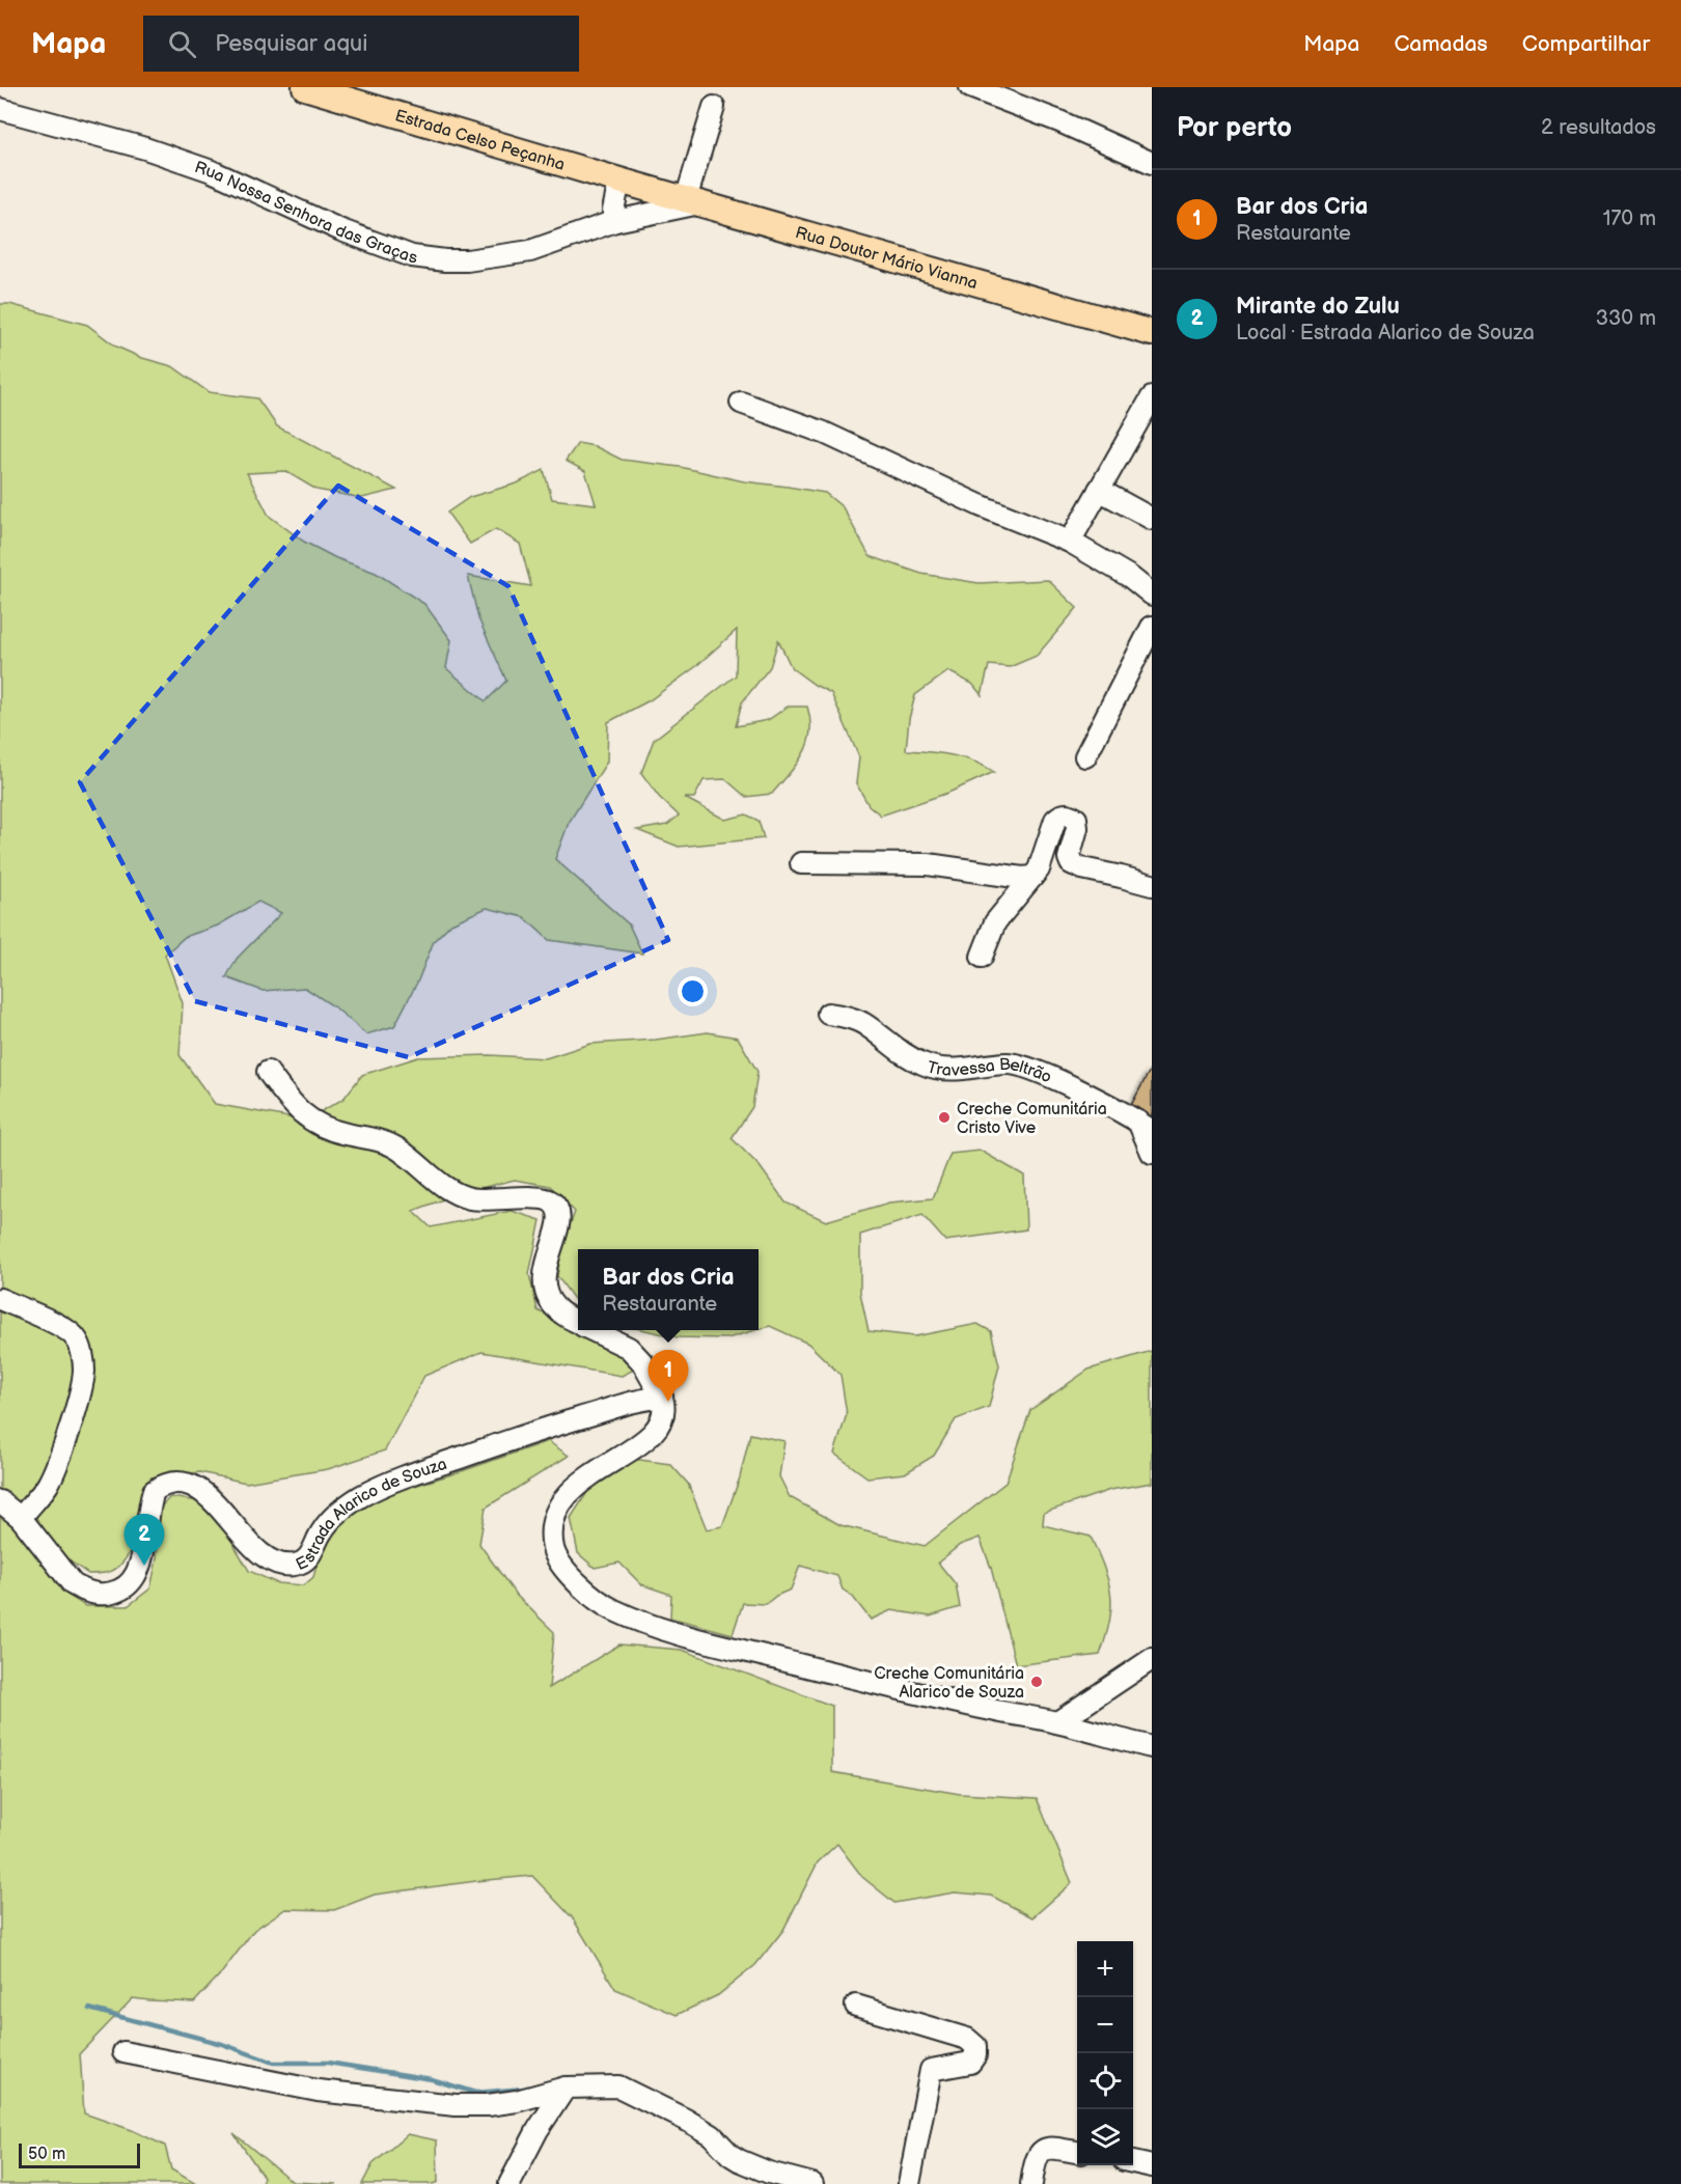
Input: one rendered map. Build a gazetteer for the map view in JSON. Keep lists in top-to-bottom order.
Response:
{
  "streets": {
    "main road": ["Estrada Celso Peçanha", "Rua Doutor Mário Vianna"],
    "street": ["Rua Nossa Senhora das Graças", "Travessa Beltrão", "Estrada Alarico de Souza"]
  },
  "crossings": [
    ["Estrada Celso Peçanha", "Rua Doutor Mário Vianna"],
    ["Rua Nossa Senhora das Graças", "Rua Doutor Mário Vianna"]
  ],
  "places": ["Creche Comunitária Cristo Vive", "Creche Comunitária Alarico de Souza"],
  "scale_bar": "50 m",
  "page": {
    "header": "Mapa",
    "search": "Pesquisar aqui",
    "nav": ["Mapa", "Camadas", "Compartilhar"],
    "heading": ["Por perto", "2 resultados"],
    "list": [
      {
        "mark": "1",
        "name": "Bar dos Cria",
        "note": "Restaurante",
        "value": "170 m"
      },
      {
        "mark": "2",
        "name": "Mirante do Zulu",
        "note": "Local · Estrada Alarico de Souza",
        "value": "330 m"
      }
    ],
    "popup": ["Bar dos Cria", "Restaurante"],
    "pins": ["1", "2"],
    "map_buttons": ["+", "−"],
    "scale": "50 m"
  }
}
